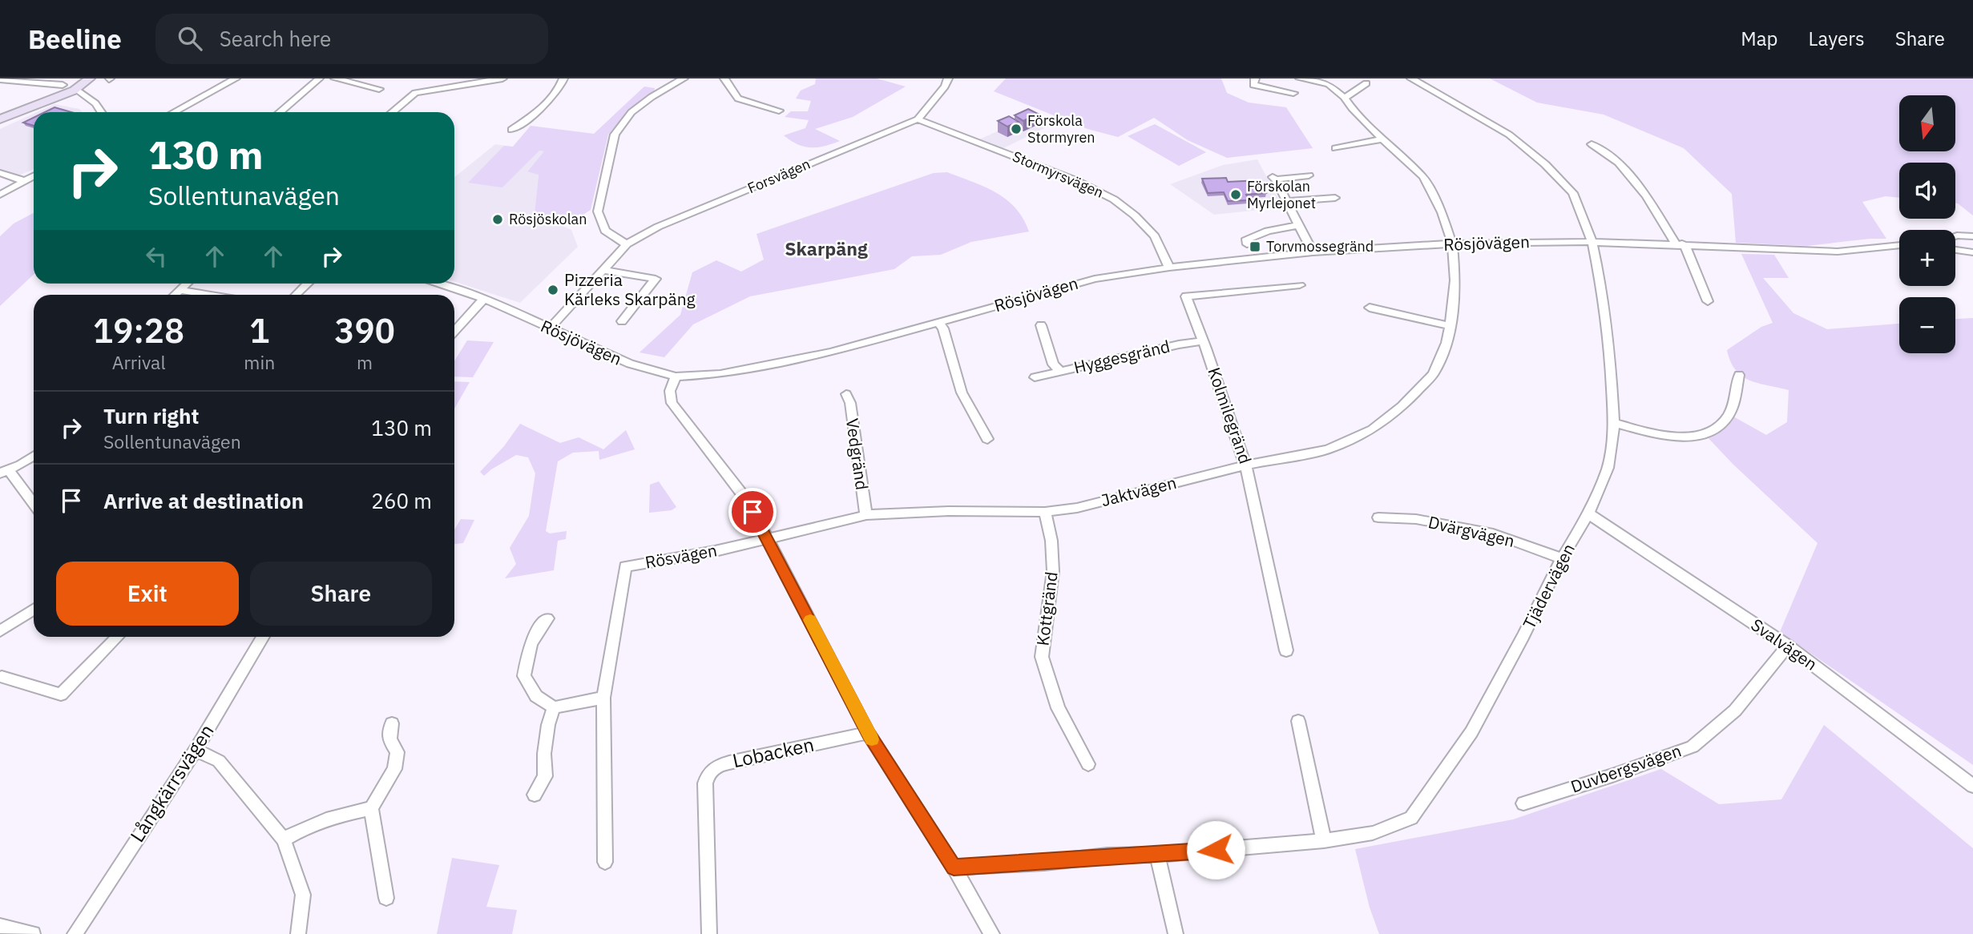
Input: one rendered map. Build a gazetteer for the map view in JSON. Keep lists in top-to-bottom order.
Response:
{
  "streets": {
    "street": [
      "Stormyrsvägen",
      "Forsvägen",
      "Rösjövägen",
      "Hyggesgränd",
      "Kolmilegränd",
      "Vedgränd",
      "Jaktvägen",
      "Dvärgvägen",
      "Rösvägen",
      "Tjädervägen",
      "Kottgränd",
      "Svalvägen",
      "Lobacken",
      "Duvbergsvägen",
      "Långkärrsvägen"
    ]
  },
  "crossings": [
    ["Stormyrsvägen", "Forsvägen"],
    ["Stormyrsvägen", "Rösjövägen"],
    ["Forsvägen", "Rösjövägen"],
    ["Rösjövägen", "Jaktvägen"],
    ["Rösjövägen", "Tjädervägen"],
    ["Hyggesgränd", "Kolmilegränd"],
    ["Kolmilegränd", "Jaktvägen"],
    ["Vedgränd", "Jaktvägen"],
    ["Jaktvägen", "Rösvägen"],
    ["Jaktvägen", "Kottgränd"],
    ["Dvärgvägen", "Tjädervägen"],
    ["Tjädervägen", "Svalvägen"],
    ["Svalvägen", "Duvbergsvägen"]
  ],
  "districts": ["Skarpäng"],
  "places": {
    "other": [
      "Förskola Stormyren",
      "Förskolan Myrlejonet",
      "Rösjöskolan",
      "Pizzeria Kärleks Skarpäng"
    ],
    "transit": ["Torvmossegränd"]
  },
  "north": "bottom",
  "page": {
    "header": "Beeline",
    "search": "Search here",
    "nav": ["Map", "Layers", "Share"],
    "map_buttons": ["+", "−"],
    "turn": ["130 m", "Sollentunavägen"],
    "eta": [
      "19:28",
      "Arrival",
      "1",
      "min",
      "390",
      "m"
    ],
    "list": [
      {
        "name": "Turn right",
        "note": "Sollentunavägen",
        "value": "130 m"
      },
      {
        "name": "Arrive at destination",
        "value": "260 m"
      }
    ],
    "buttons": ["Exit", "Share"]
  }
}
